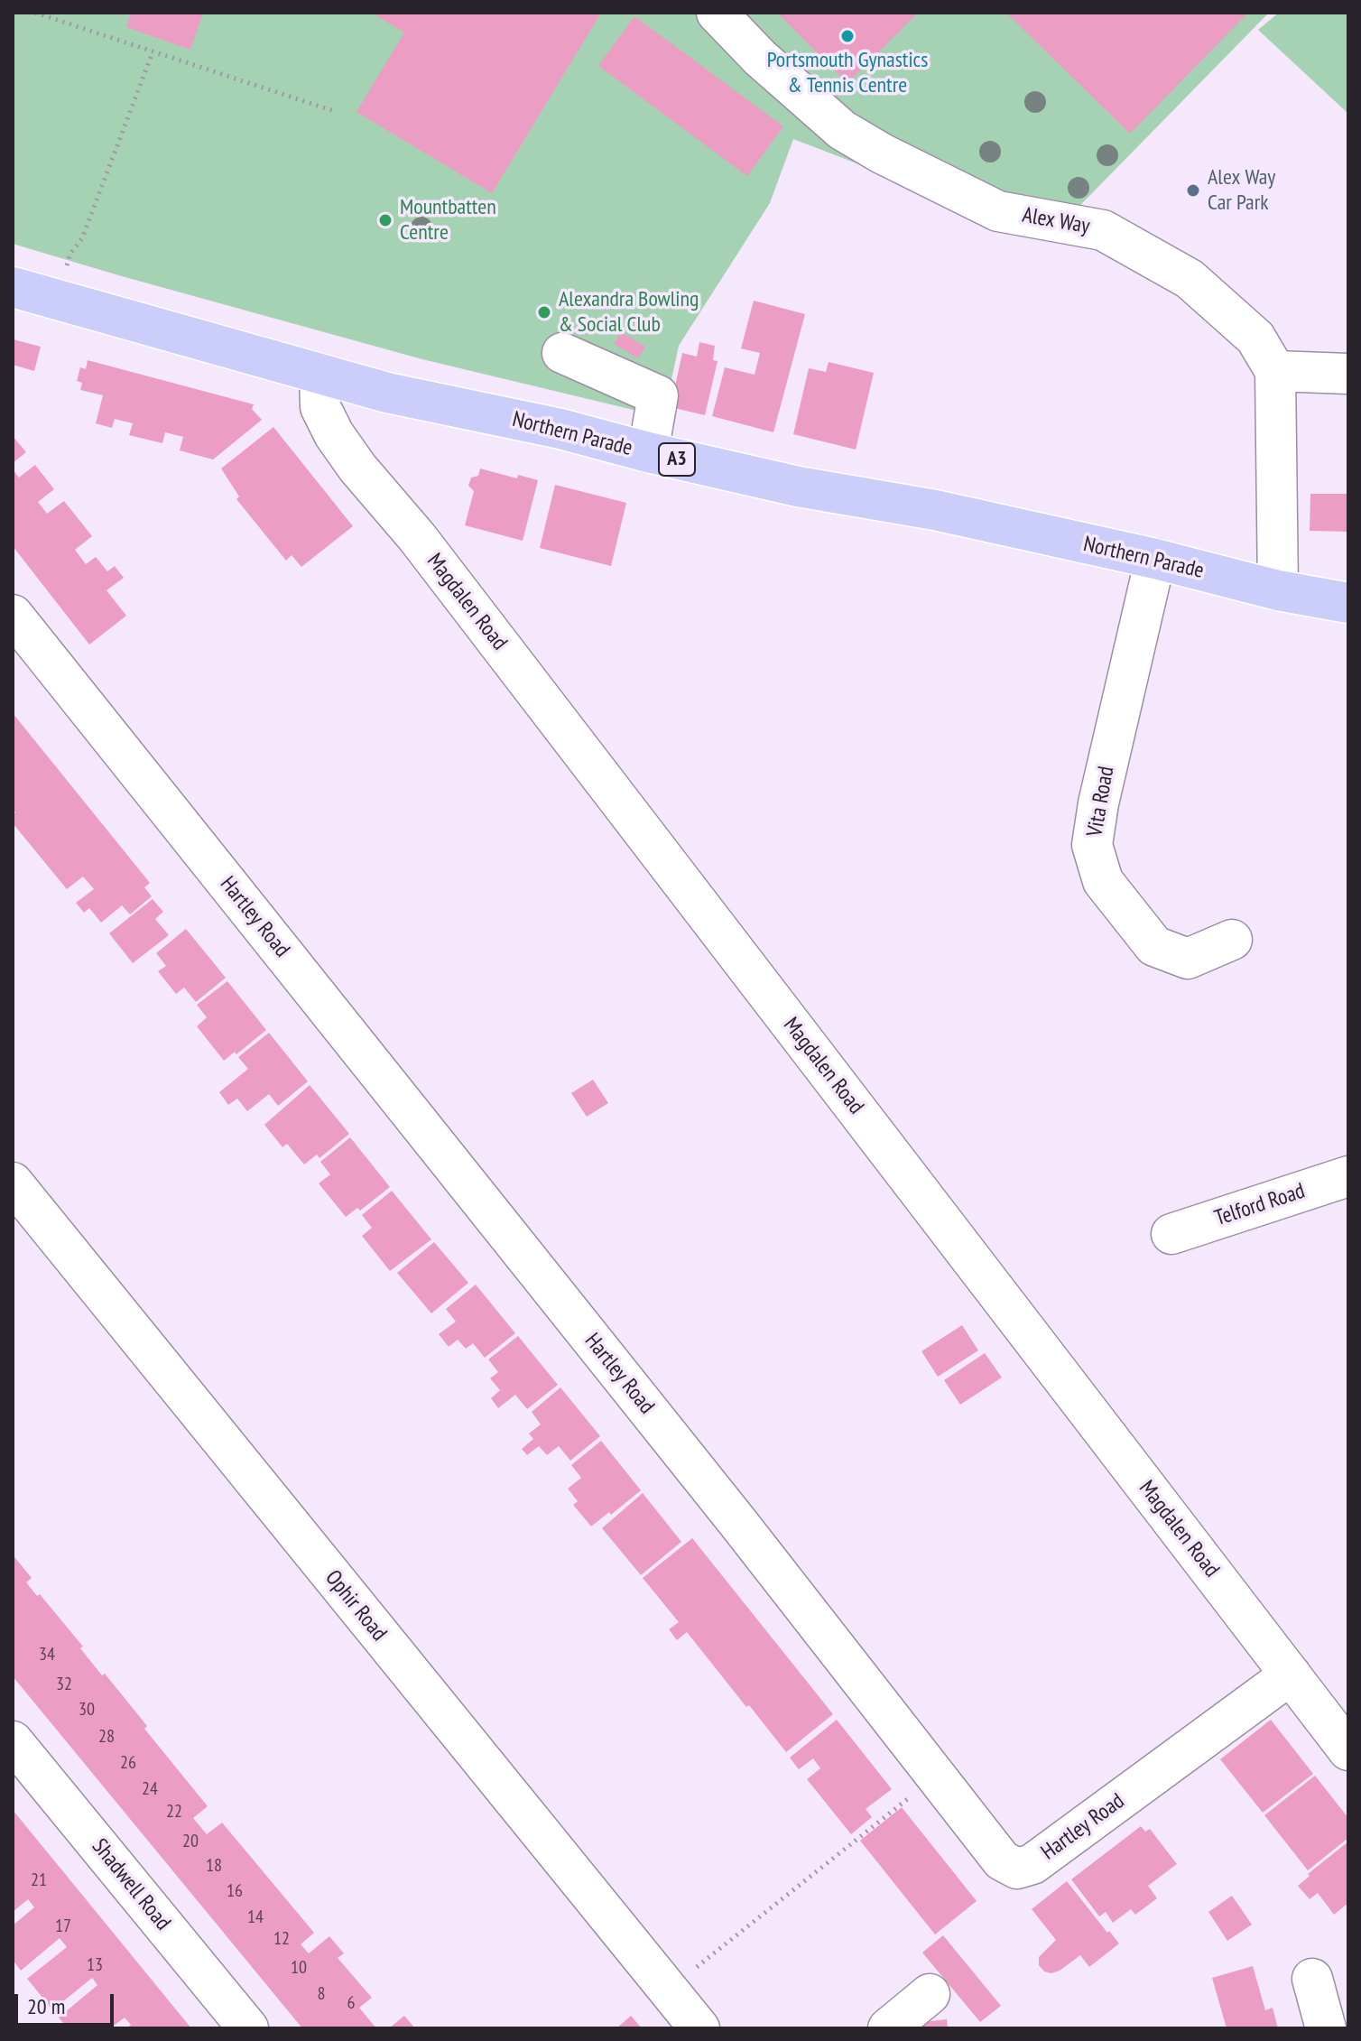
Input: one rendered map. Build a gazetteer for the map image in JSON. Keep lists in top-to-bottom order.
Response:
{
  "streets": {
    "main road": ["Northern Parade", "A3"],
    "street": [
      "Alex Way",
      "Magdalen Road",
      "Vita Road",
      "Hartley Road",
      "Telford Road",
      "Ophir Road",
      "Shadwell Road"
    ]
  },
  "crossings": [
    ["Northern Parade", "Magdalen Road"],
    ["Northern Parade", "Vita Road"],
    ["Magdalen Road", "Hartley Road"]
  ],
  "places": [
    "Portsmouth Gynastics & Tennis Centre",
    "Alex Way Car Park",
    "Mountbatten Centre",
    "Alexandra Bowling & Social Club"
  ],
  "house_numbers": [
    "34",
    "32",
    "30",
    "28",
    "26",
    "24",
    "22",
    "20",
    "18",
    "21",
    "16",
    "14",
    "17",
    "12",
    "13",
    "10",
    "8",
    "6"
  ],
  "scale_bar": "20 m"
}
